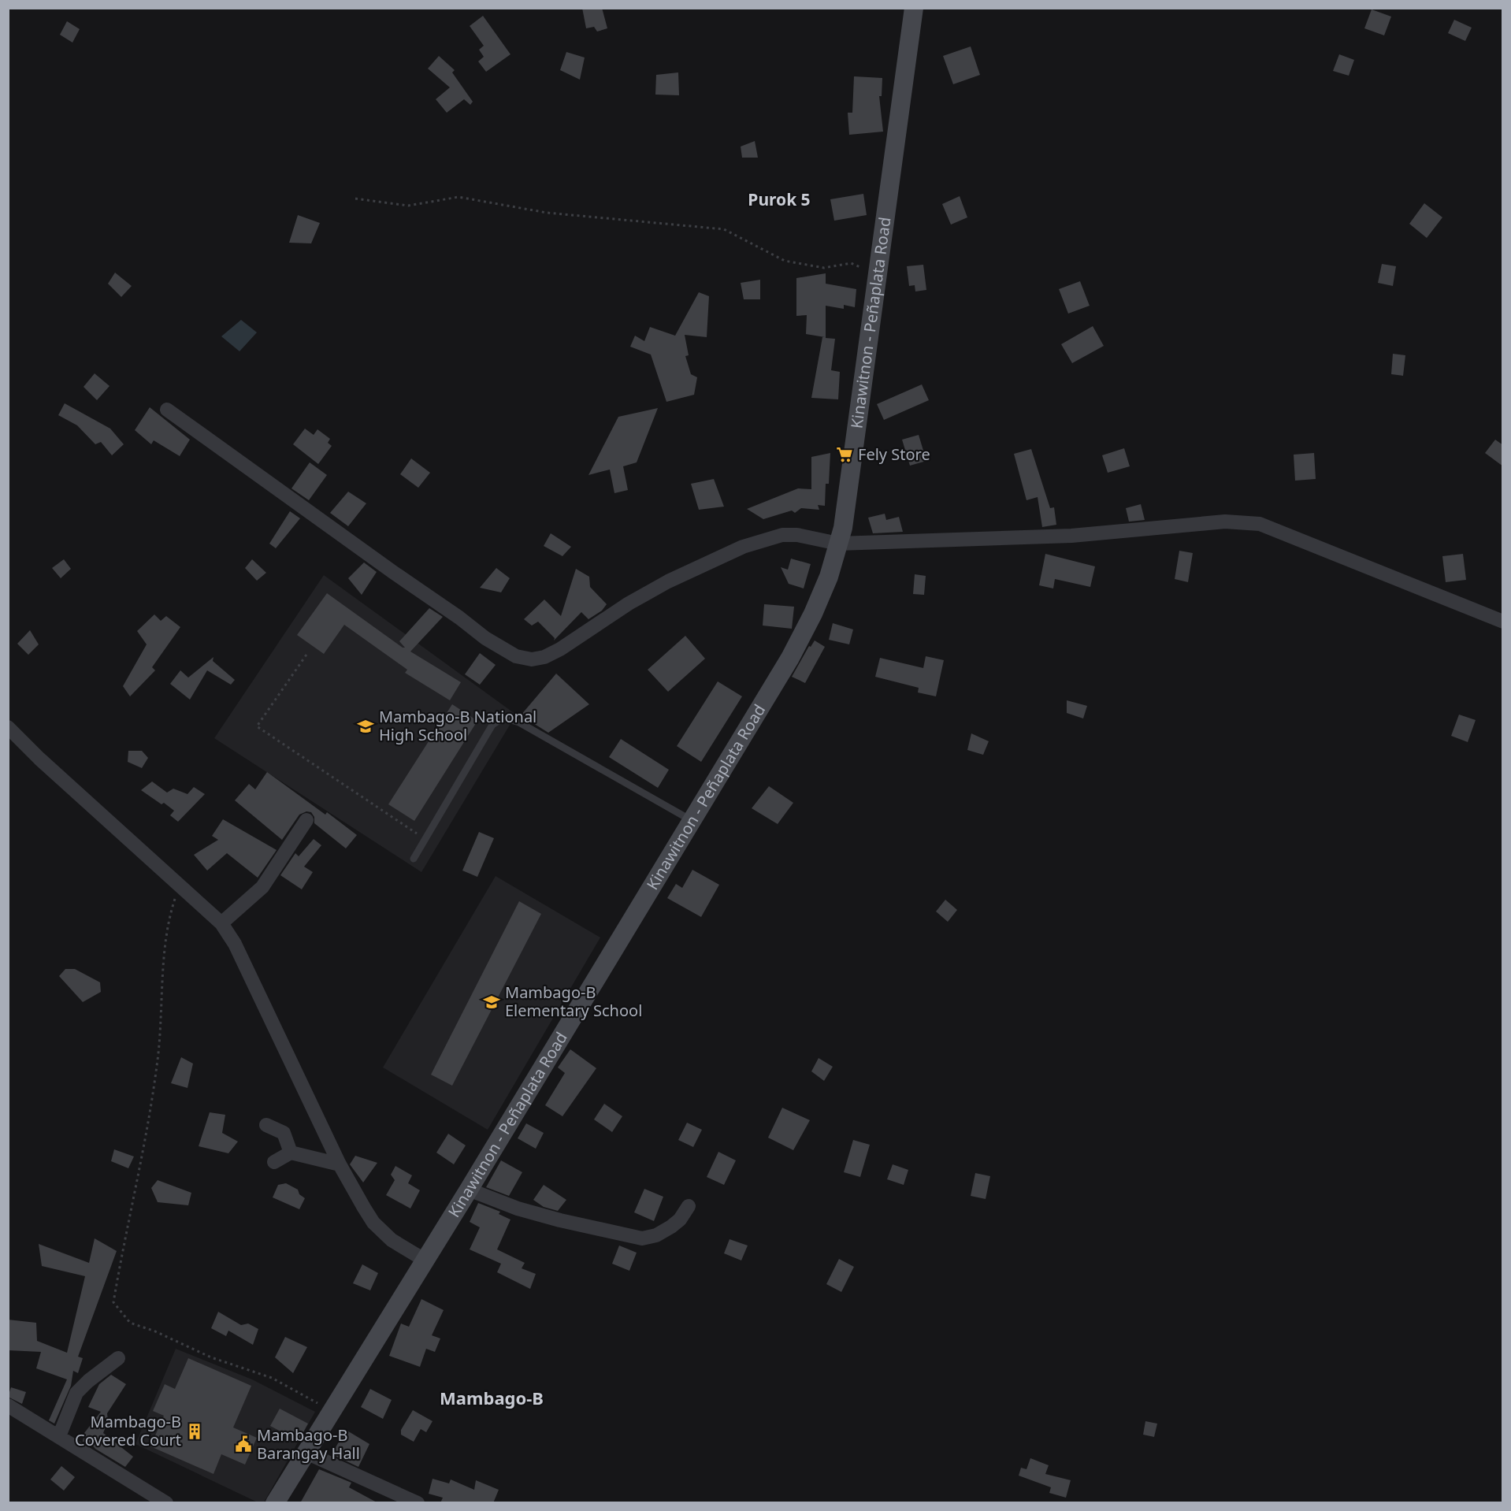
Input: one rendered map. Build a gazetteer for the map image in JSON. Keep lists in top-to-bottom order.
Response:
{
  "streets": {
    "street": ["Kinawitnon - Peñaplata Road"]
  },
  "districts": ["Purok 5", "Mambago-B"],
  "places": {
    "supermarket": ["Fely Store"],
    "school or university": ["Mambago-B National High School", "Mambago-B Elementary School"],
    "building": ["Mambago-B Covered Court"],
    "public building": ["Mambago-B Barangay Hall"]
  }
}
